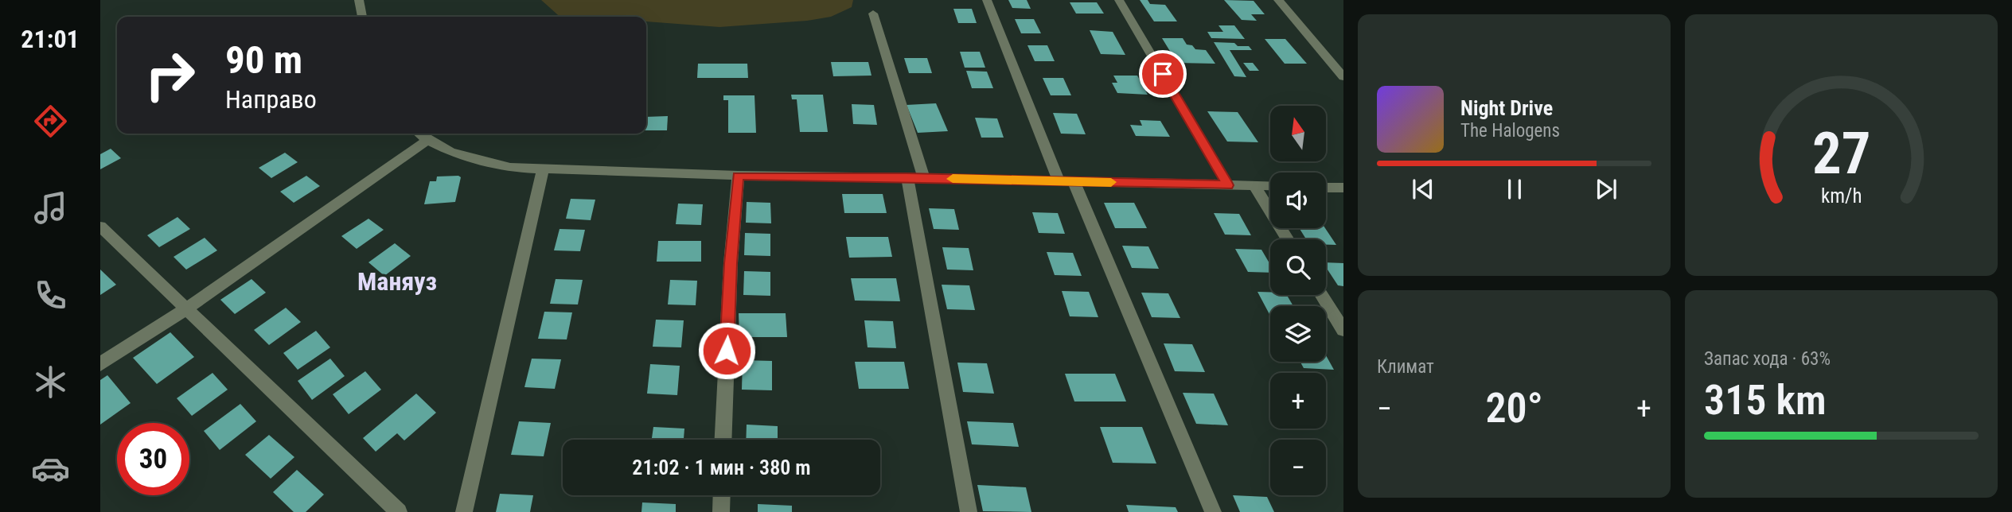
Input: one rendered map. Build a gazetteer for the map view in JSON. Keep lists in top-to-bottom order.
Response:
{
  "districts": ["Маняуз"],
  "north": "top",
  "page": {
    "tabs": "21:01",
    "turn": ["90 m", "Направо"],
    "song": ["Night Drive", "The Halogens"],
    "map_buttons": ["+", "−"],
    "tile": [
      "Климат",
      ["Запас хода · 63%", "315 km"]
    ],
    "heat": ["−", "20°", "+"],
    "limit": "30",
    "trip": "21:02 · 1 мин · 380 m",
    "gauge": ["27", "km/h"]
  }
}
